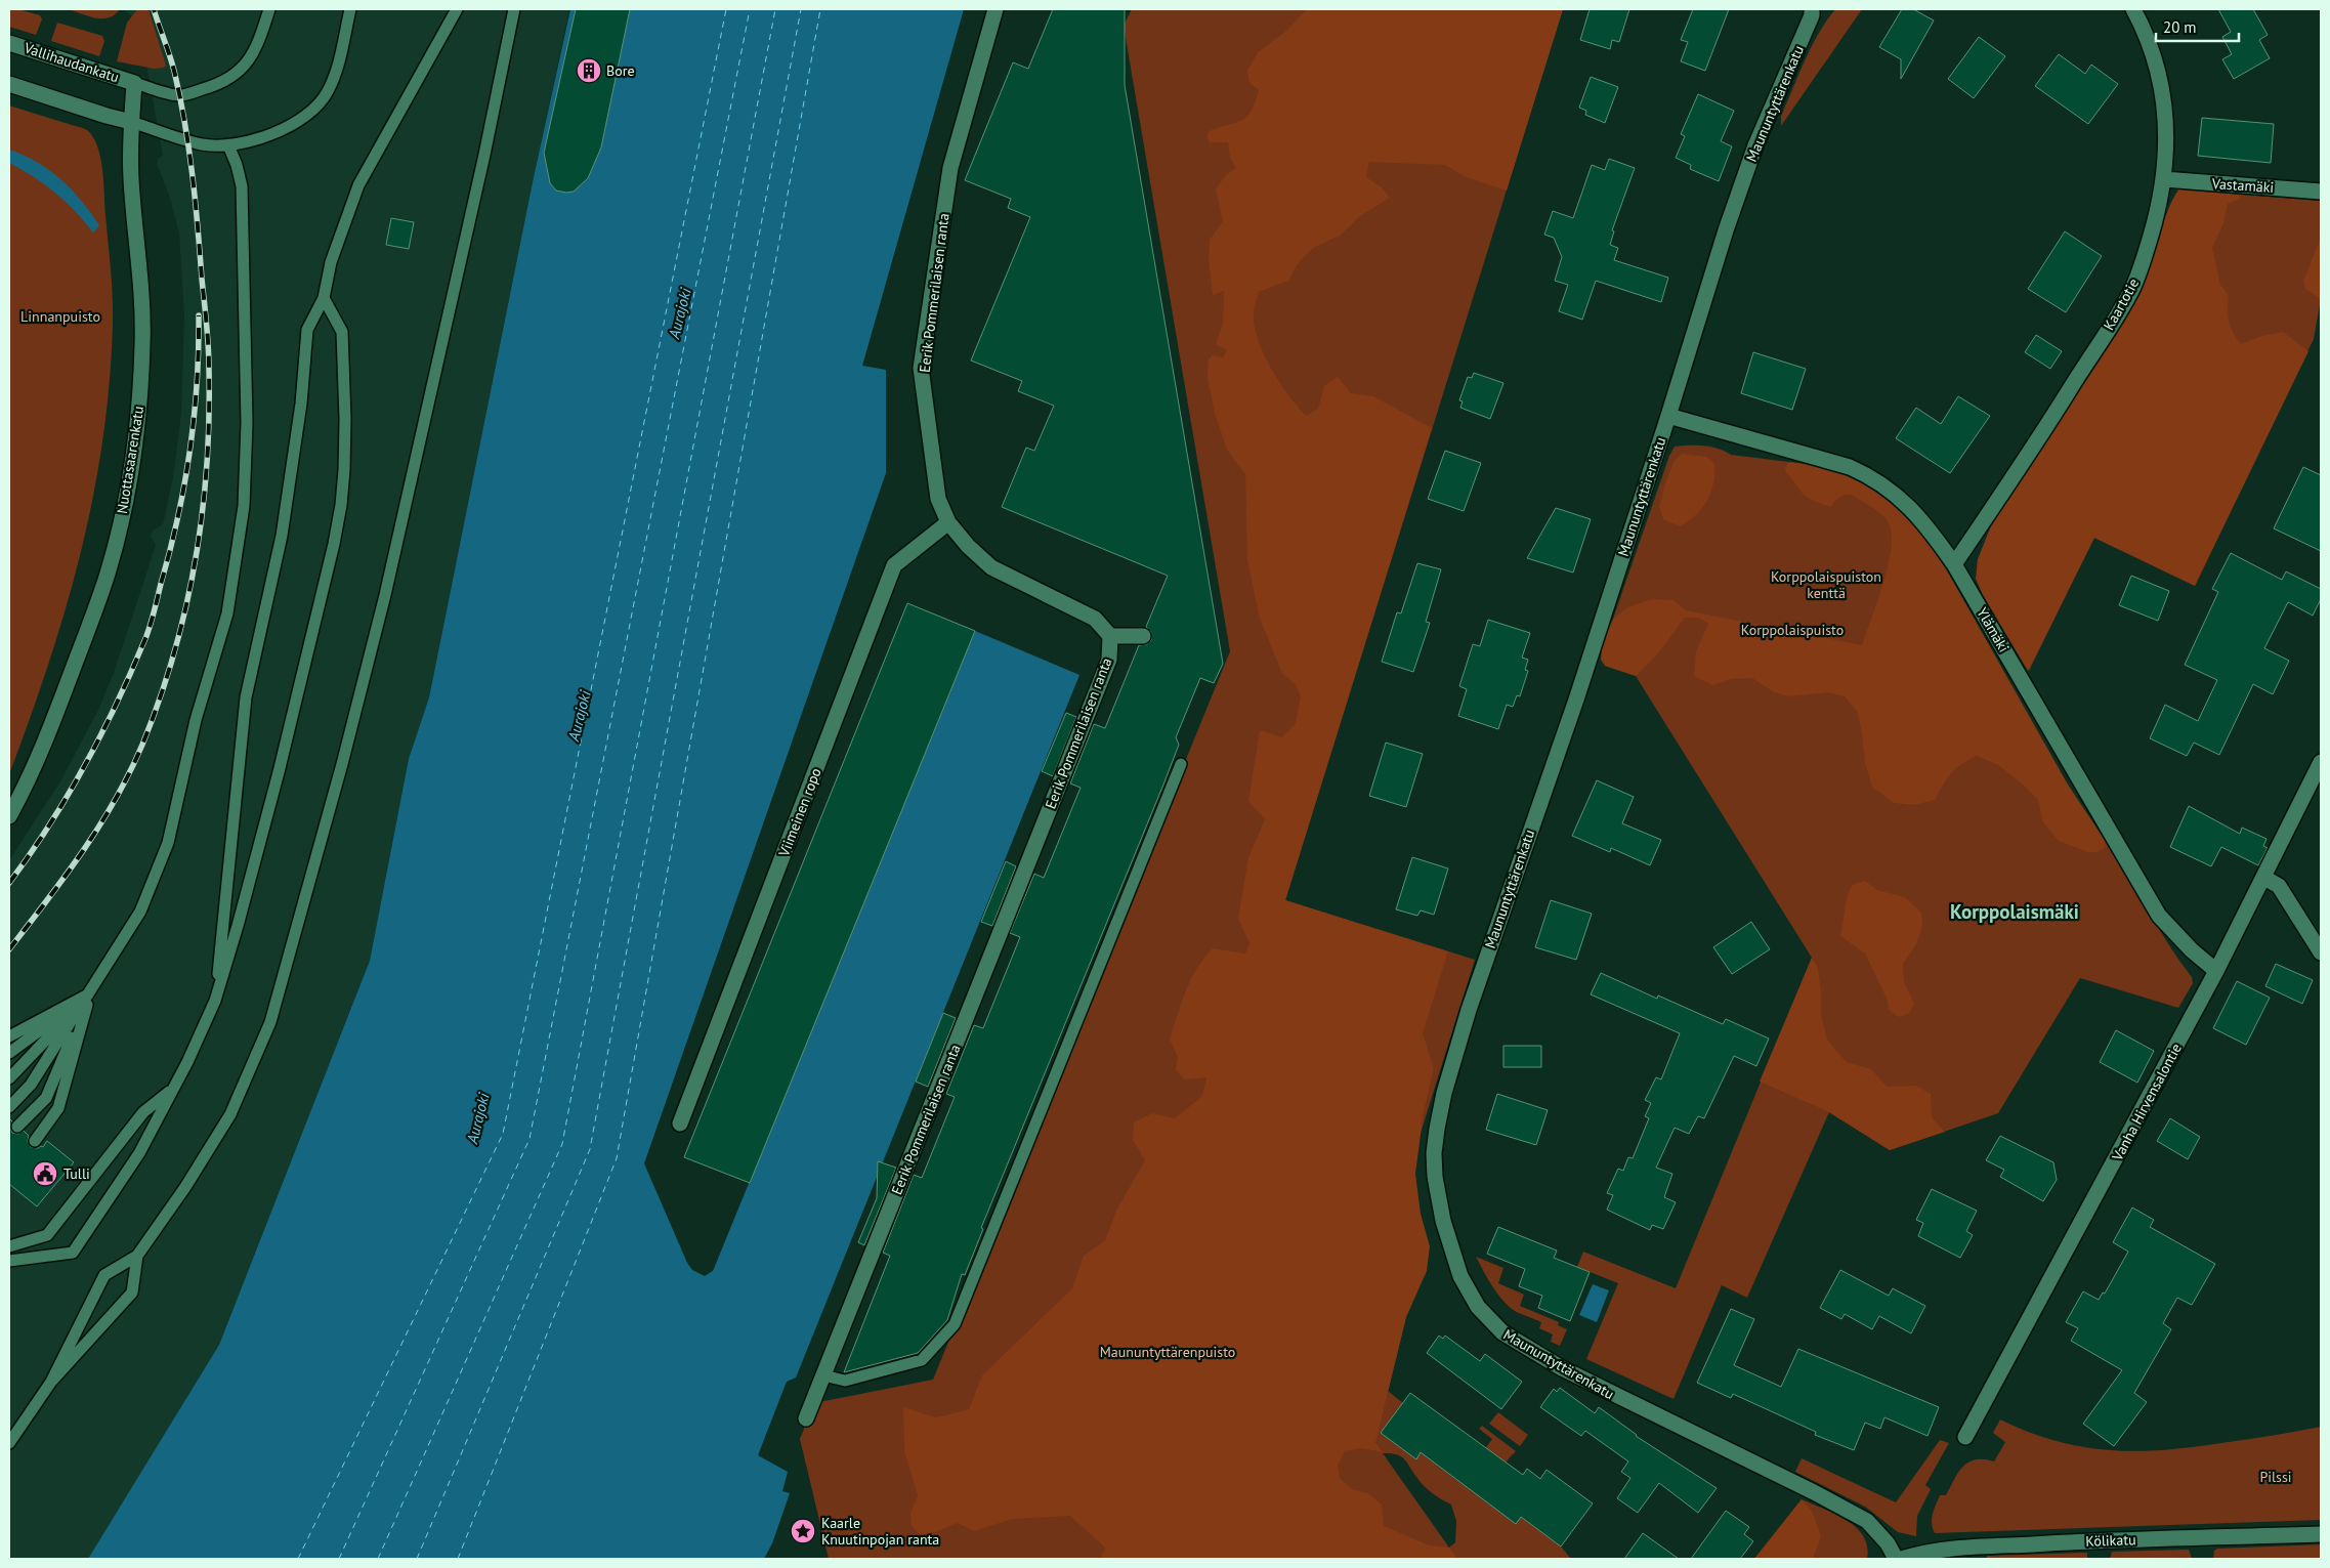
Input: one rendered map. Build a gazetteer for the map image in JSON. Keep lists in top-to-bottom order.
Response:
{
  "streets": {
    "street": [
      "Vallihaudankatu",
      "Maununtyttärenkatu",
      "Vastamäki",
      "Eerik Pommerilaisen ranta",
      "Kaartotie",
      "Nuottasaarenkatu",
      "Ylämäki",
      "Viimeinen ropo",
      "Vanha Hirvensalontie",
      "Kölikatu"
    ]
  },
  "crossings": [
    ["Vallihaudankatu", "Nuottasaarenkatu"],
    ["Maununtyttärenkatu", "Ylämäki"],
    ["Vastamäki", "Kaartotie"],
    ["Eerik Pommerilaisen ranta", "Viimeinen ropo"],
    ["Kaartotie", "Ylämäki"],
    ["Ylämäki", "Vanha Hirvensalontie"]
  ],
  "districts": ["Korppolaismäki"],
  "water": ["Aurajoki"],
  "parks": [
    "Linnanpuisto",
    "Korppolaispuiston kenttä",
    "Korppolaispuisto",
    "Maununtyttärenpuisto",
    "Pilssi"
  ],
  "places": {
    "building": ["Bore"],
    "public building": ["Tulli"],
    "place": ["Kaarle Knuutinpojan ranta"]
  },
  "scale_bar": "20 m"
}
